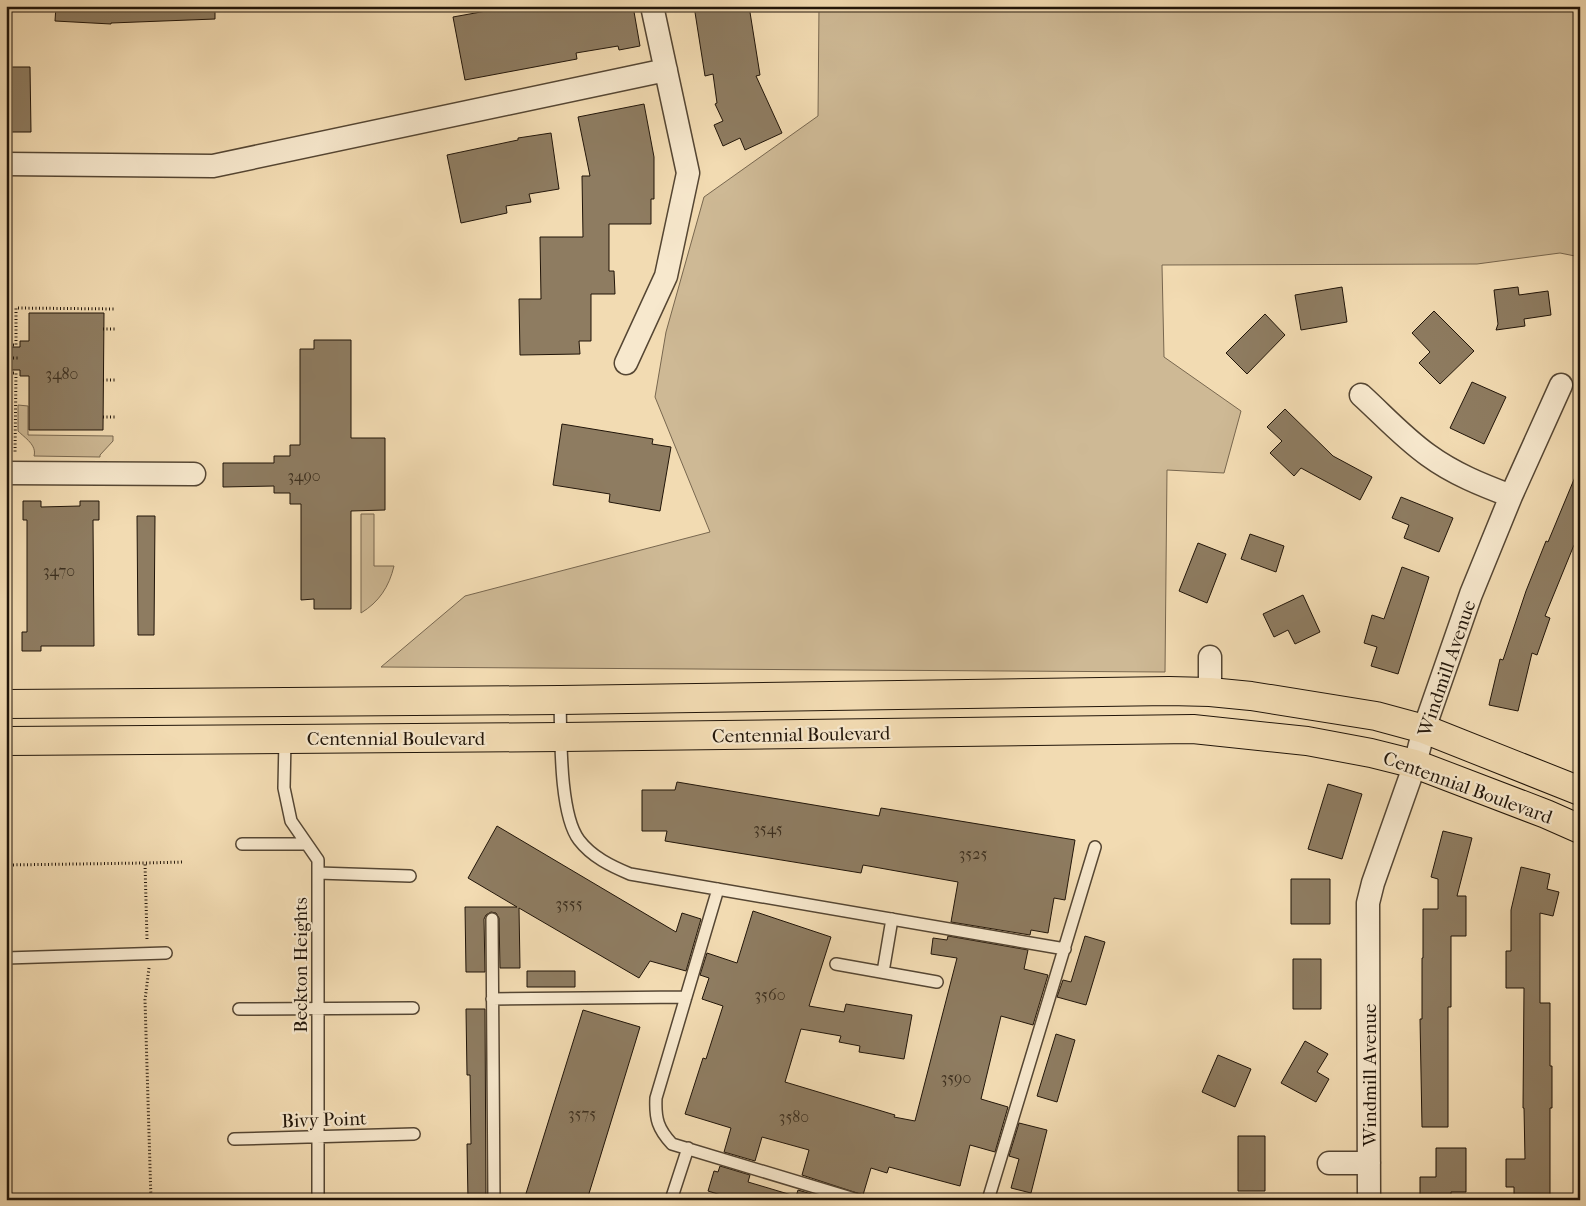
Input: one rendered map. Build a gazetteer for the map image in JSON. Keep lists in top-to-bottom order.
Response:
{
  "streets": {
    "main road": ["Centennial Boulevard"],
    "street": ["Windmill Avenue"],
    "lane": ["Beckton Heights", "Bivy Point"]
  },
  "crossings": [
    ["Windmill Avenue", "Centennial Boulevard"],
    ["Centennial Boulevard", "Beckton Heights"],
    ["Beckton Heights", "Bivy Point"]
  ],
  "house_numbers": [
    "3480",
    "3490",
    "3470",
    "3545",
    "3525",
    "3555",
    "3560",
    "3590",
    "3575",
    "3580"
  ]
}
